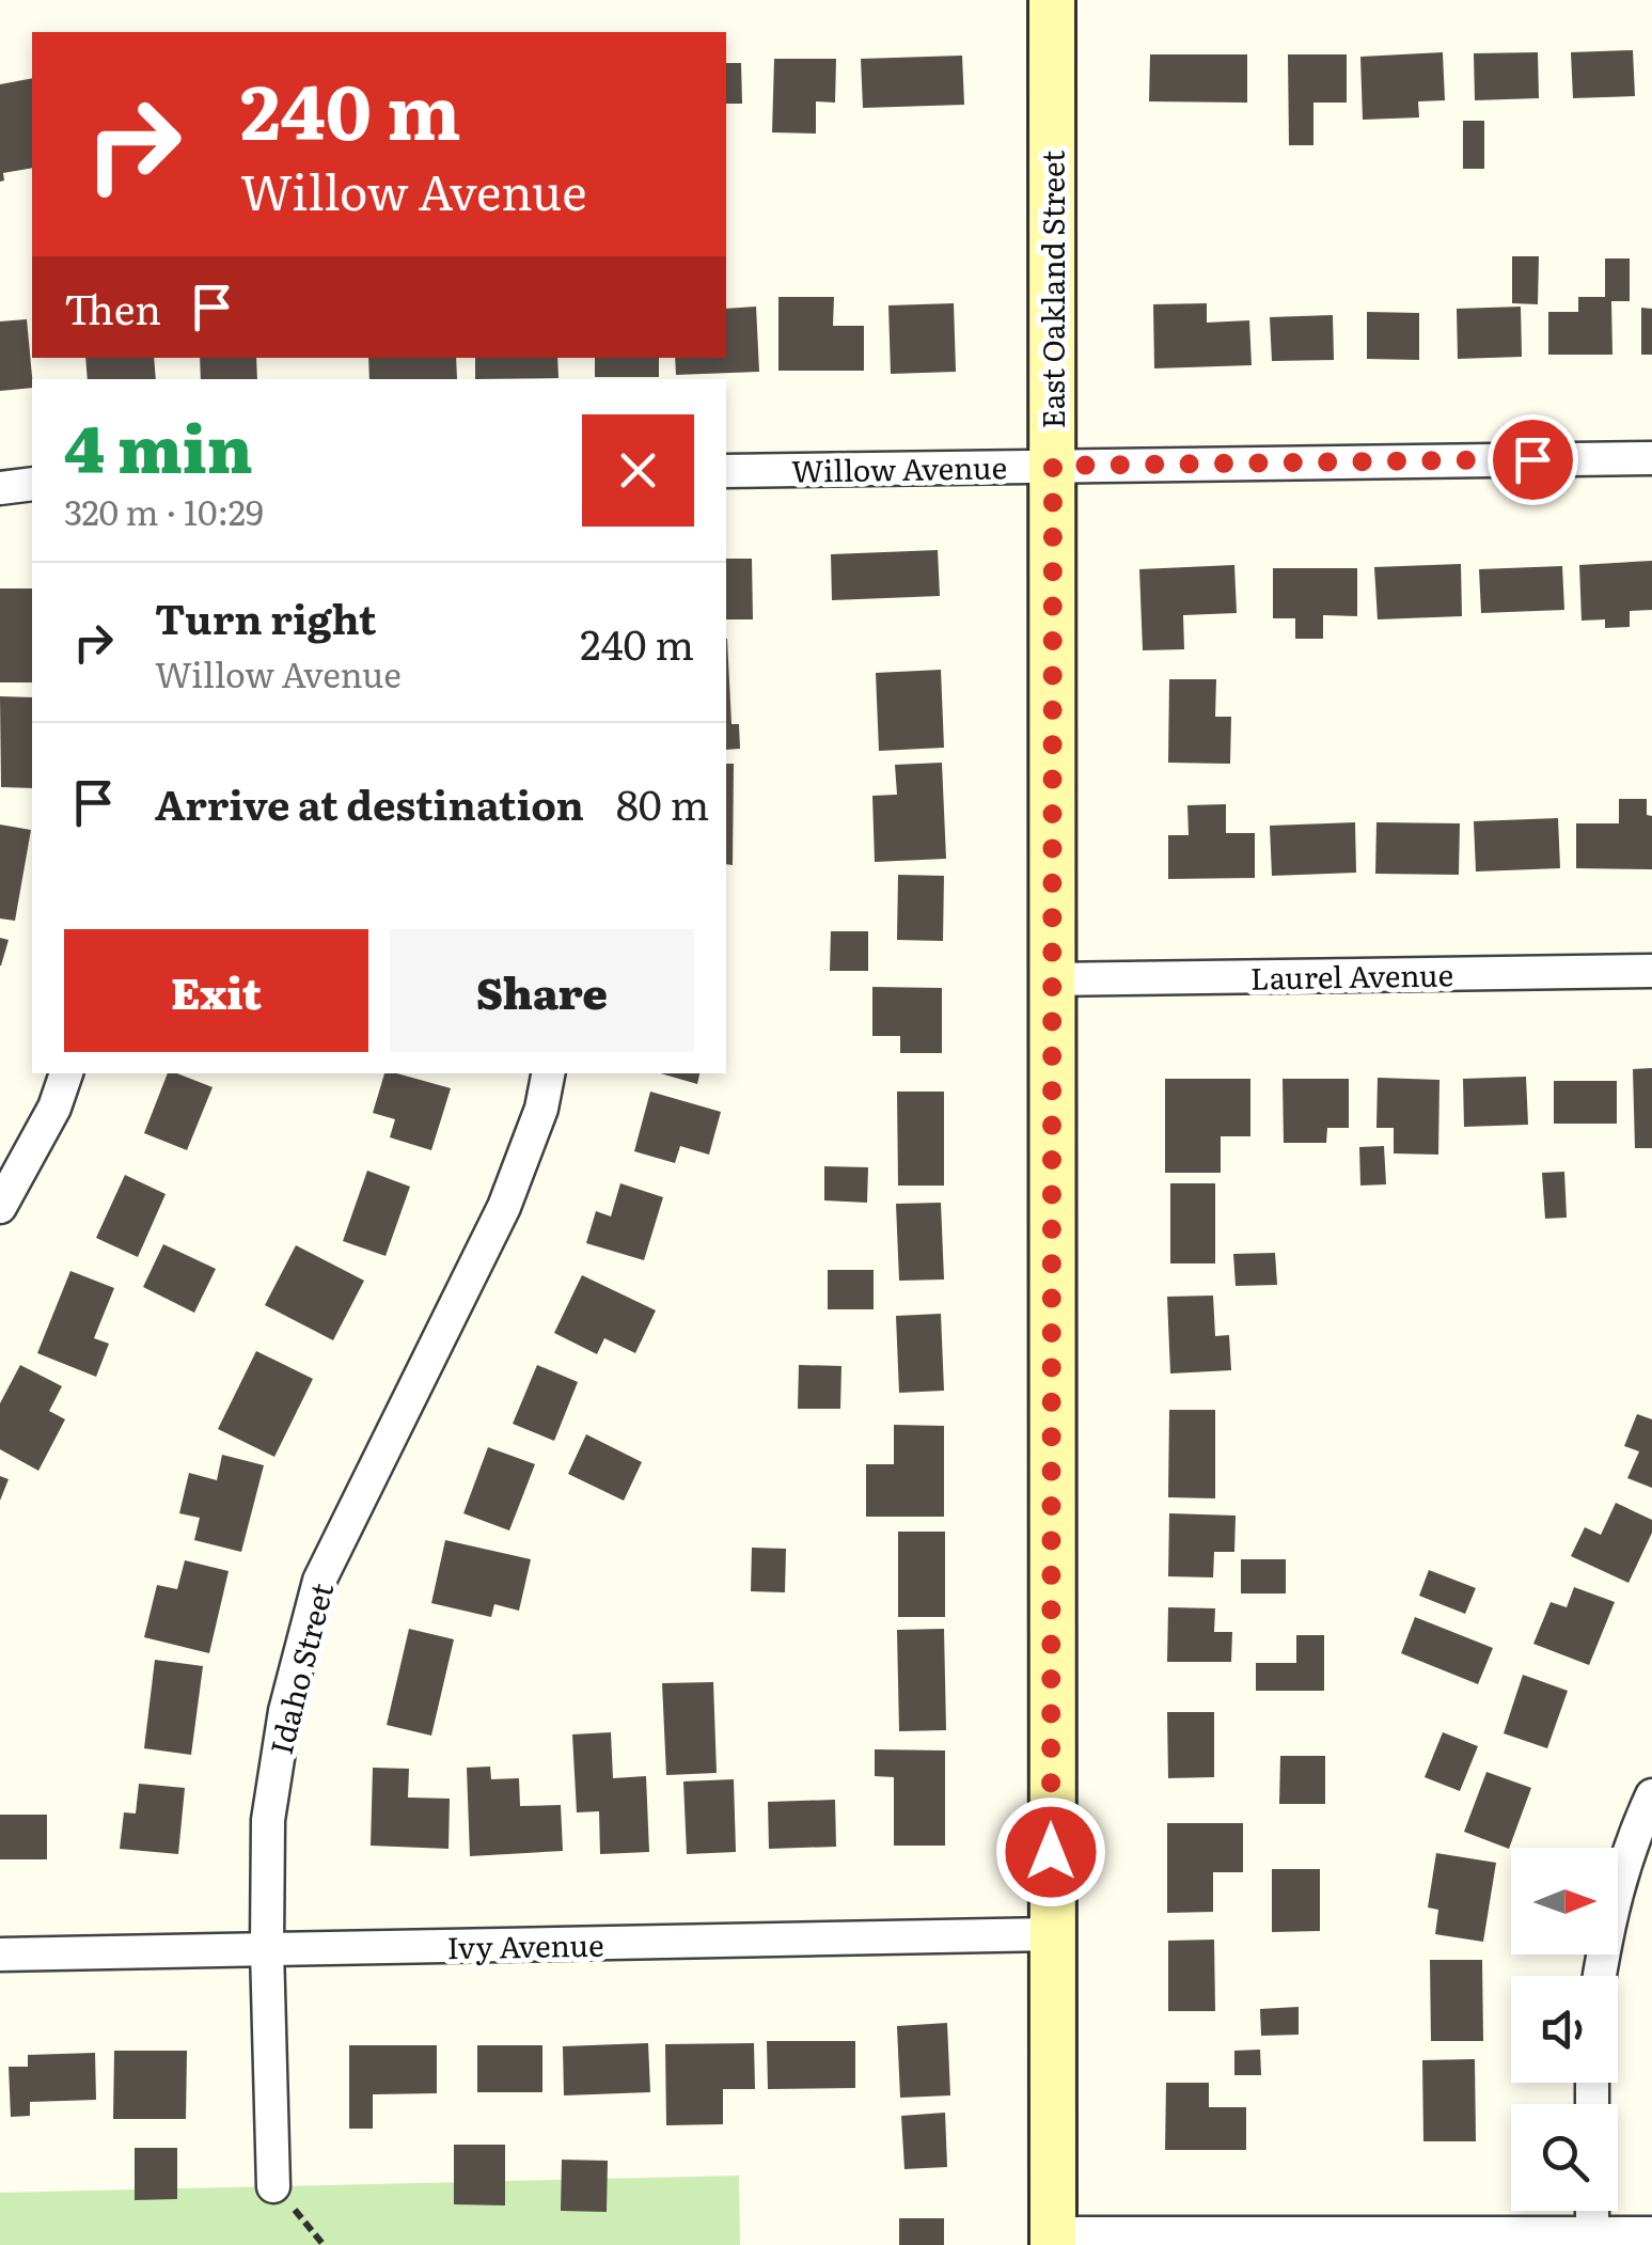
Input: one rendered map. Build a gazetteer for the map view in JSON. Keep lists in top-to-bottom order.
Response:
{
  "streets": {
    "street": [
      "East Oakland Street",
      "Willow Avenue",
      "Laurel Avenue",
      "Idaho Street",
      "Ivy Avenue"
    ]
  },
  "crossings": [
    ["East Oakland Street", "Willow Avenue"],
    ["East Oakland Street", "Laurel Avenue"],
    ["East Oakland Street", "Ivy Avenue"],
    ["Idaho Street", "Ivy Avenue"]
  ],
  "north": "right",
  "page": {
    "turn": ["240 m", "Willow Avenue"],
    "then": "Then",
    "heading": ["4 min", "320 m · 10:29"],
    "list": [
      {
        "name": "Turn right",
        "note": "Willow Avenue",
        "value": "240 m"
      },
      {
        "name": "Arrive at destination",
        "value": "80 m"
      }
    ],
    "buttons": ["Exit", "Share"]
  }
}
